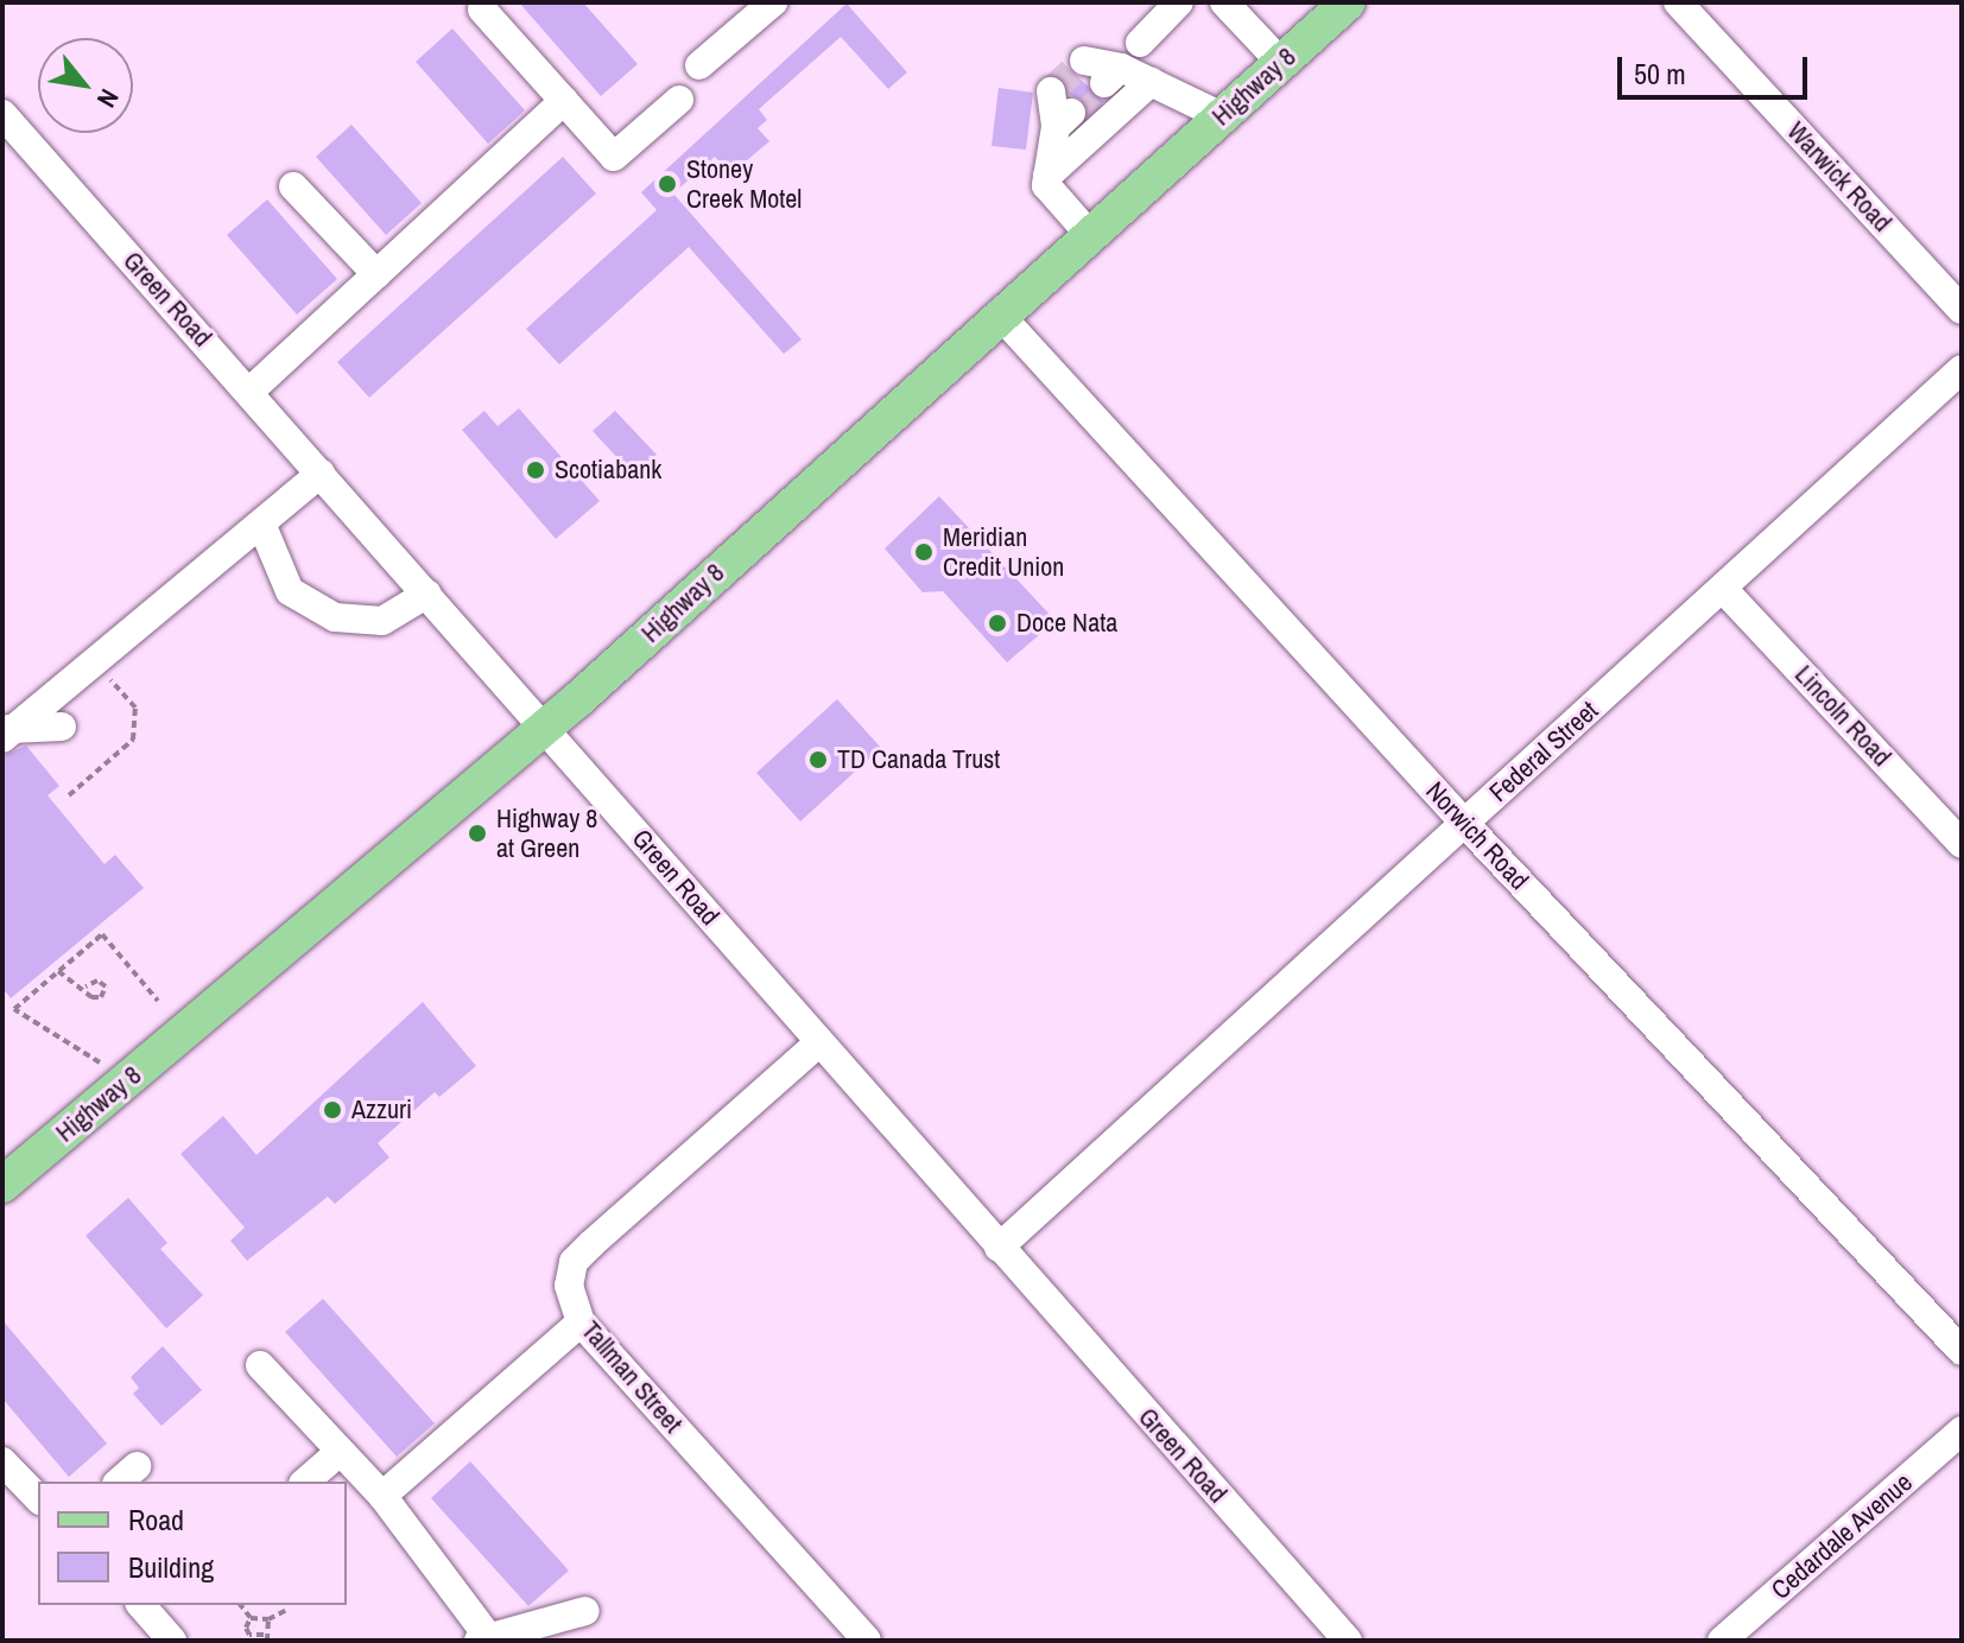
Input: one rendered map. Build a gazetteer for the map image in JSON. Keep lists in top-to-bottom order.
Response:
{
  "streets": {
    "main road": ["Highway 8"],
    "street": [
      "Warwick Road",
      "Green Road",
      "Lincoln Road",
      "Federal Street",
      "Norwich Road",
      "Tallman Street",
      "Cedardale Avenue"
    ]
  },
  "crossings": [
    ["Highway 8", "Green Road"],
    ["Highway 8", "Norwich Road"],
    ["Green Road", "Federal Street"],
    ["Green Road", "Tallman Street"],
    ["Lincoln Road", "Federal Street"],
    ["Federal Street", "Norwich Road"]
  ],
  "places": [
    "Stoney Creek Motel",
    "Scotiabank",
    "Meridian Credit Union",
    "Doce Nata",
    "TD Canada Trust",
    "Highway 8 at Green",
    "Azzuri"
  ],
  "legend": ["Road", "Building"],
  "scale_bar": "50 m",
  "north": "bottom right"
}
